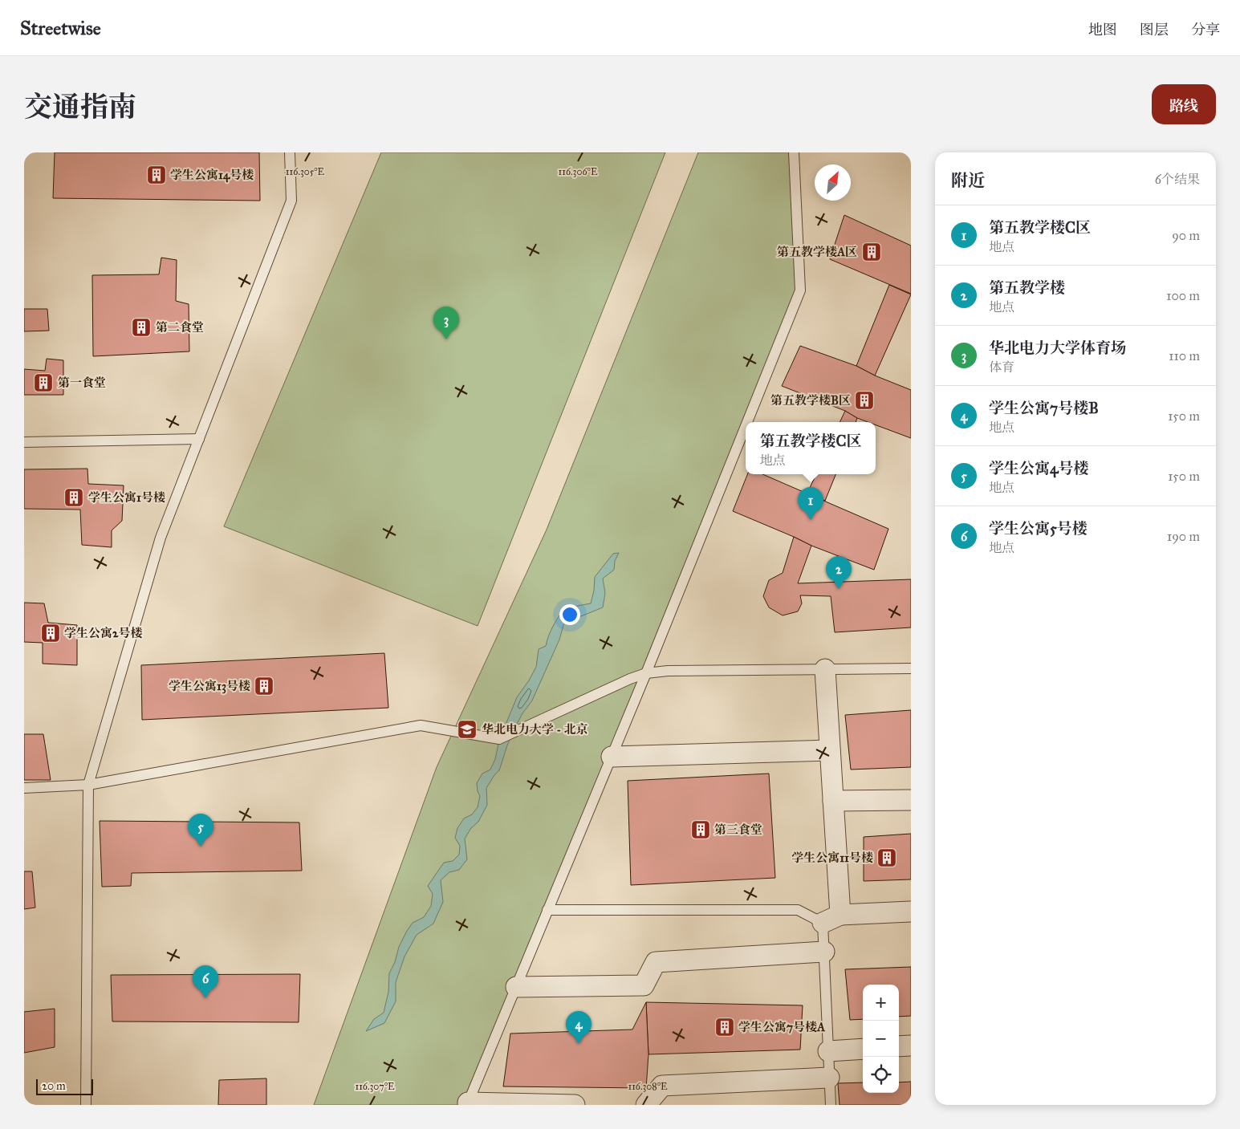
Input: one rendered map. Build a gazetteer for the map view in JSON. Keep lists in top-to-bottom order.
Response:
{
  "places": {
    "building": [
      "学生公寓14号楼",
      "第五教学楼A区",
      "第二食堂",
      "第一食堂",
      "第五教学楼B区",
      "学生公寓1号楼",
      "学生公寓2号楼",
      "学生公寓13号楼",
      "第三食堂",
      "学生公寓11号楼",
      "学生公寓7号楼A"
    ],
    "school or university": ["华北电力大学 - 北京"]
  },
  "scale_bar": "20 m",
  "north": "top right",
  "page": {
    "header": "Streetwise",
    "nav": ["地图", "图层", "分享"],
    "title": "交通指南",
    "buttons": "路线",
    "heading": ["附近", "6个结果"],
    "list": [
      {
        "mark": "1",
        "name": "第五教学楼C区",
        "note": "地点",
        "value": "90 m"
      },
      {
        "mark": "2",
        "name": "第五教学楼",
        "note": "地点",
        "value": "100 m"
      },
      {
        "mark": "3",
        "name": "华北电力大学体育场",
        "note": "体育",
        "value": "110 m"
      },
      {
        "mark": "4",
        "name": "学生公寓7号楼B",
        "note": "地点",
        "value": "150 m"
      },
      {
        "mark": "5",
        "name": "学生公寓4号楼",
        "note": "地点",
        "value": "150 m"
      },
      {
        "mark": "6",
        "name": "学生公寓5号楼",
        "note": "地点",
        "value": "190 m"
      }
    ],
    "pins": [
      "3",
      "1",
      "2",
      "5",
      "6",
      "4"
    ],
    "popup": ["第五教学楼C区", "地点"],
    "map_buttons": ["+", "−"],
    "scale": "20 m"
  },
  "coordinates": [
    "116.305°E",
    "116.306°E",
    "116.307°E",
    "116.308°E"
  ]
}
